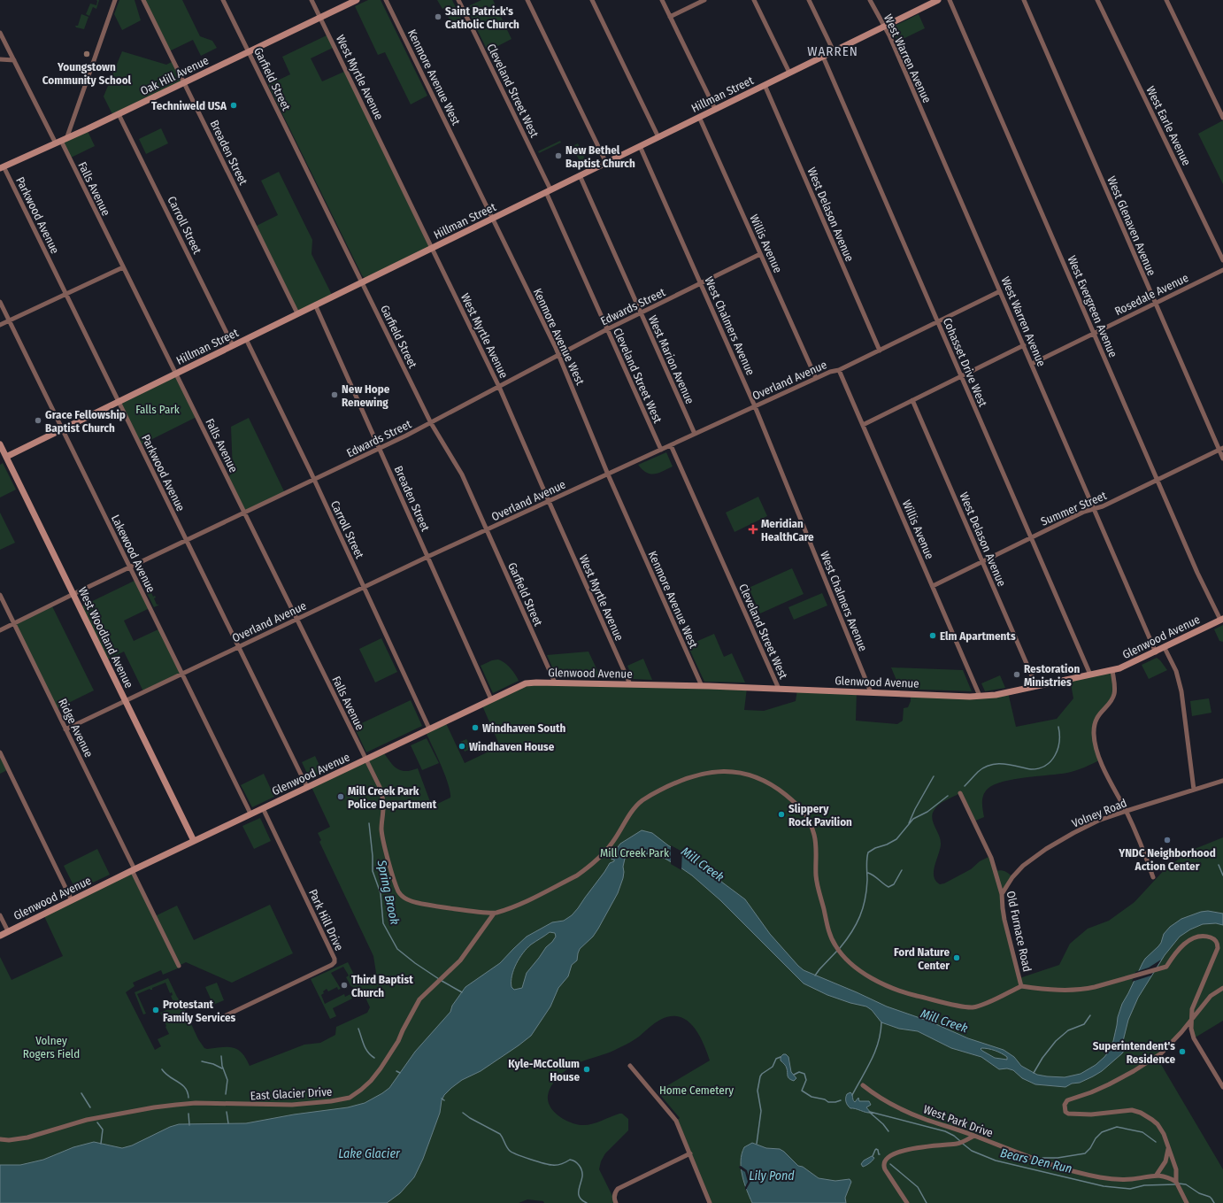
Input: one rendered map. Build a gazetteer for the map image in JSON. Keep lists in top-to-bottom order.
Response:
{
  "streets": {
    "street": [
      "West Warren Avenue",
      "Oak Hill Avenue",
      "West Myrtle Avenue",
      "Kenmore Avenue West",
      "Garfield Street",
      "Cleveland Street West",
      "Hillman Street",
      "West Earle Avenue",
      "Breaden Street",
      "Falls Avenue",
      "West Delason Avenue",
      "Parkwood Avenue",
      "Carroll Street",
      "West Glenaven Avenue",
      "Willis Avenue",
      "Rosedale Avenue",
      "Edwards Street",
      "West Evergreen Avenue",
      "West Chalmers Avenue",
      "West Marion Avenue",
      "Cohasset Drive West",
      "Overland Avenue",
      "Summer Street",
      "Lakewood Avenue",
      "Glenwood Avenue",
      "West Woodland Avenue",
      "Ridge Avenue",
      "Volney Road",
      "Park Hill Drive",
      "Old Furnace Road",
      "East Glacier Drive",
      "West Park Drive"
    ]
  },
  "crossings": [
    ["West Warren Avenue", "Hillman Street"],
    ["West Warren Avenue", "Rosedale Avenue"],
    ["West Warren Avenue", "Overland Avenue"],
    ["West Warren Avenue", "Summer Street"],
    ["West Warren Avenue", "Glenwood Avenue"],
    ["Oak Hill Avenue", "West Myrtle Avenue"],
    ["Oak Hill Avenue", "Garfield Street"],
    ["Oak Hill Avenue", "Breaden Street"],
    ["Oak Hill Avenue", "Falls Avenue"],
    ["Oak Hill Avenue", "Parkwood Avenue"],
    ["Oak Hill Avenue", "Carroll Street"],
    ["West Myrtle Avenue", "Hillman Street"],
    ["West Myrtle Avenue", "Edwards Street"],
    ["West Myrtle Avenue", "Overland Avenue"],
    ["West Myrtle Avenue", "Glenwood Avenue"],
    ["Kenmore Avenue West", "Hillman Street"],
    ["Kenmore Avenue West", "Edwards Street"],
    ["Kenmore Avenue West", "Overland Avenue"],
    ["Kenmore Avenue West", "Glenwood Avenue"],
    ["Garfield Street", "Hillman Street"],
    ["Garfield Street", "Edwards Street"],
    ["Garfield Street", "Overland Avenue"],
    ["Garfield Street", "Glenwood Avenue"],
    ["Cleveland Street West", "Hillman Street"],
    ["Cleveland Street West", "Edwards Street"],
    ["Cleveland Street West", "Overland Avenue"],
    ["Cleveland Street West", "Glenwood Avenue"],
    ["Hillman Street", "Breaden Street"],
    ["Hillman Street", "Falls Avenue"],
    ["Hillman Street", "West Delason Avenue"],
    ["Hillman Street", "Parkwood Avenue"],
    ["Hillman Street", "Carroll Street"],
    ["Hillman Street", "Willis Avenue"],
    ["Hillman Street", "West Chalmers Avenue"],
    ["Hillman Street", "West Marion Avenue"],
    ["Hillman Street", "Cohasset Drive West"],
    ["Hillman Street", "Lakewood Avenue"],
    ["Hillman Street", "West Woodland Avenue"],
    ["Breaden Street", "Edwards Street"],
    ["Breaden Street", "Overland Avenue"],
    ["Breaden Street", "Glenwood Avenue"],
    ["Falls Avenue", "Edwards Street"],
    ["Falls Avenue", "Overland Avenue"],
    ["Falls Avenue", "Glenwood Avenue"],
    ["Falls Avenue", "East Glacier Drive"],
    ["West Delason Avenue", "Overland Avenue"],
    ["West Delason Avenue", "Summer Street"],
    ["West Delason Avenue", "Glenwood Avenue"],
    ["Parkwood Avenue", "Edwards Street"],
    ["Parkwood Avenue", "Overland Avenue"],
    ["Parkwood Avenue", "Glenwood Avenue"],
    ["Carroll Street", "Edwards Street"],
    ["Carroll Street", "Overland Avenue"],
    ["Carroll Street", "Glenwood Avenue"],
    ["West Glenaven Avenue", "Rosedale Avenue"],
    ["West Glenaven Avenue", "Summer Street"],
    ["Willis Avenue", "Edwards Street"],
    ["Willis Avenue", "Overland Avenue"],
    ["Willis Avenue", "Summer Street"],
    ["Willis Avenue", "Glenwood Avenue"],
    ["Rosedale Avenue", "West Evergreen Avenue"],
    ["Edwards Street", "West Chalmers Avenue"],
    ["Edwards Street", "West Marion Avenue"],
    ["Edwards Street", "Lakewood Avenue"],
    ["Edwards Street", "West Woodland Avenue"],
    ["Edwards Street", "Ridge Avenue"],
    ["West Evergreen Avenue", "Summer Street"],
    ["West Evergreen Avenue", "Glenwood Avenue"],
    ["West Chalmers Avenue", "Overland Avenue"],
    ["West Chalmers Avenue", "Glenwood Avenue"],
    ["West Marion Avenue", "Overland Avenue"],
    ["Cohasset Drive West", "Overland Avenue"],
    ["Cohasset Drive West", "Summer Street"],
    ["Cohasset Drive West", "Glenwood Avenue"],
    ["Overland Avenue", "Lakewood Avenue"],
    ["Overland Avenue", "West Woodland Avenue"],
    ["Overland Avenue", "Ridge Avenue"],
    ["Lakewood Avenue", "Glenwood Avenue"],
    ["Glenwood Avenue", "West Woodland Avenue"],
    ["Glenwood Avenue", "Ridge Avenue"],
    ["Glenwood Avenue", "Park Hill Drive"],
    ["Volney Road", "Old Furnace Road"]
  ],
  "districts": ["WARREN"],
  "water": [
    "Mill Creek",
    "Spring Brook",
    "Lake Glacier",
    "Bears Den Run",
    "Lily Pond"
  ],
  "parks": [
    "Falls Park",
    "Mill Creek Park",
    "Volney Rogers Field",
    "Home Cemetery"
  ],
  "places": {
    "other": [
      "Saint Patrick's Catholic Church",
      "Youngstown Community School",
      "Techniweld USA",
      "New Bethel Baptist Church",
      "New Hope Renewing",
      "Grace Fellowship Baptist Church",
      "Elm Apartments",
      "Restoration Ministries",
      "Windhaven South",
      "Windhaven House",
      "Mill Creek Park Police Department",
      "Slippery Rock Pavilion",
      "YNDC Neighborhood Action Center",
      "Ford Nature Center",
      "Third Baptist Church",
      "Protestant Family Services",
      "Superintendent's Residence",
      "Kyle-McCollum House"
    ],
    "health": ["Meridian HealthCare"]
  }
}
